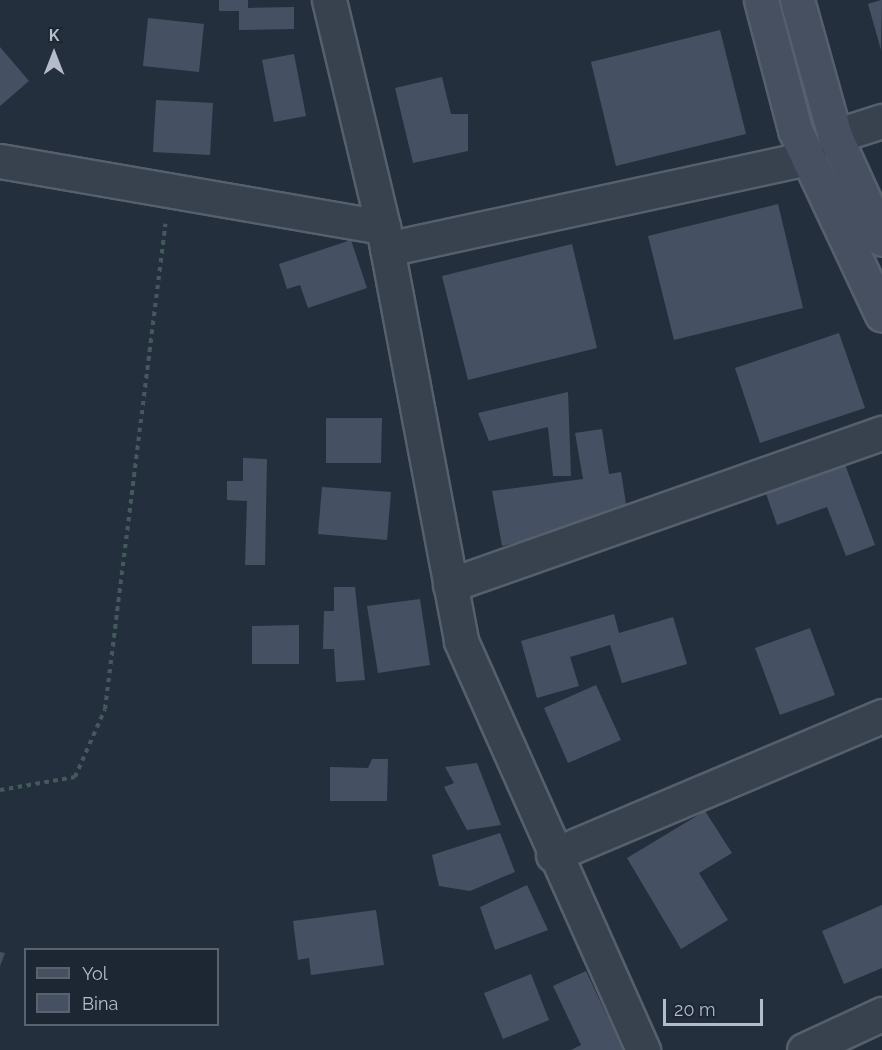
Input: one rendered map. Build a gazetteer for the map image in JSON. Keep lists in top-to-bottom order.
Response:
{
  "legend": ["Yol", "Bina"],
  "scale_bar": "20 m",
  "north": "top"
}
